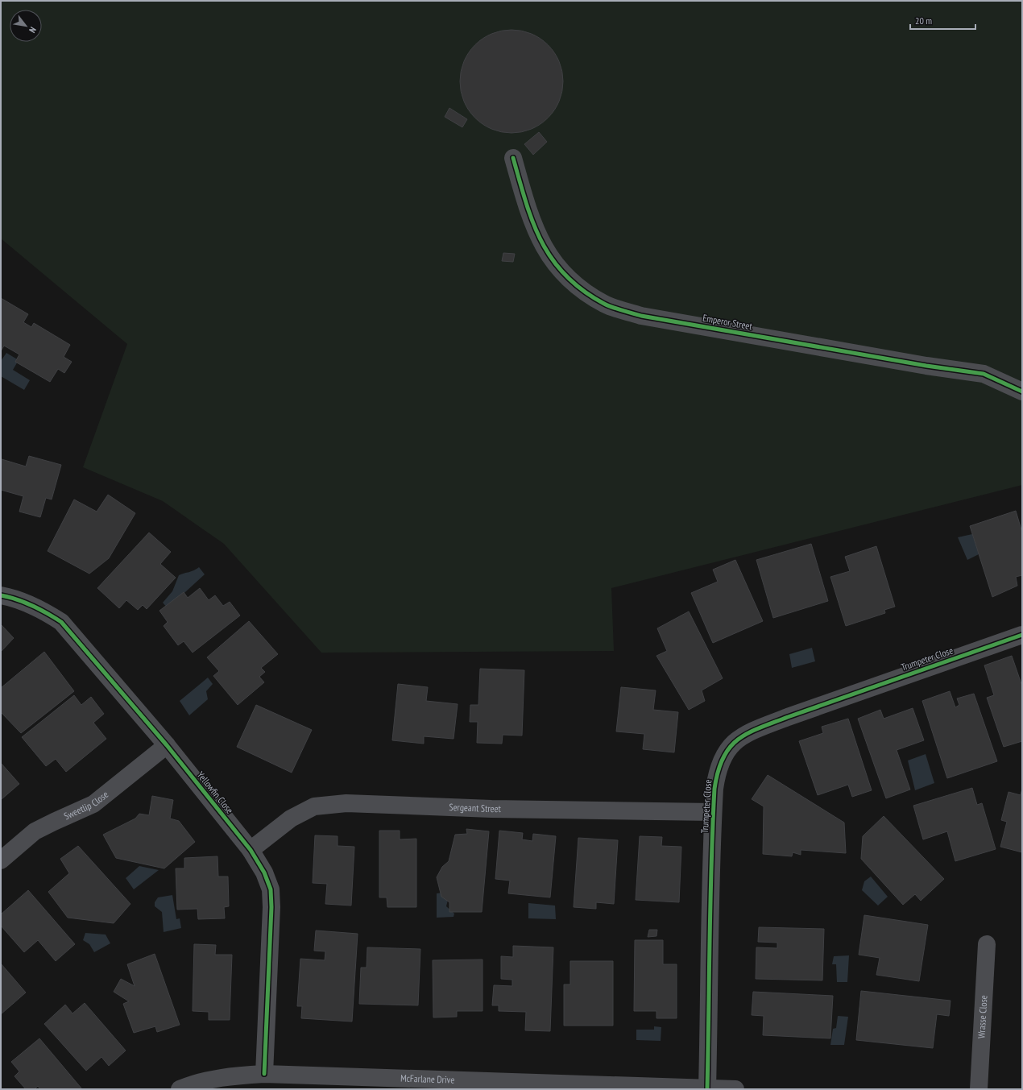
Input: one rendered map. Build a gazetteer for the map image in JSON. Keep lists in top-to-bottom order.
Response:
{
  "streets": {
    "street": [
      "Emperor Street",
      "Trumpeter Close",
      "Yellowfin Close",
      "Sweetlip Close",
      "Sergeant Street",
      "Wrasse Close",
      "McFarlane Drive"
    ]
  },
  "crossings": [
    ["Trumpeter Close", "Sergeant Street"],
    ["Trumpeter Close", "McFarlane Drive"],
    ["Yellowfin Close", "Sweetlip Close"],
    ["Yellowfin Close", "Sergeant Street"],
    ["Yellowfin Close", "McFarlane Drive"]
  ],
  "scale_bar": "20 m",
  "north": "bottom right"
}
